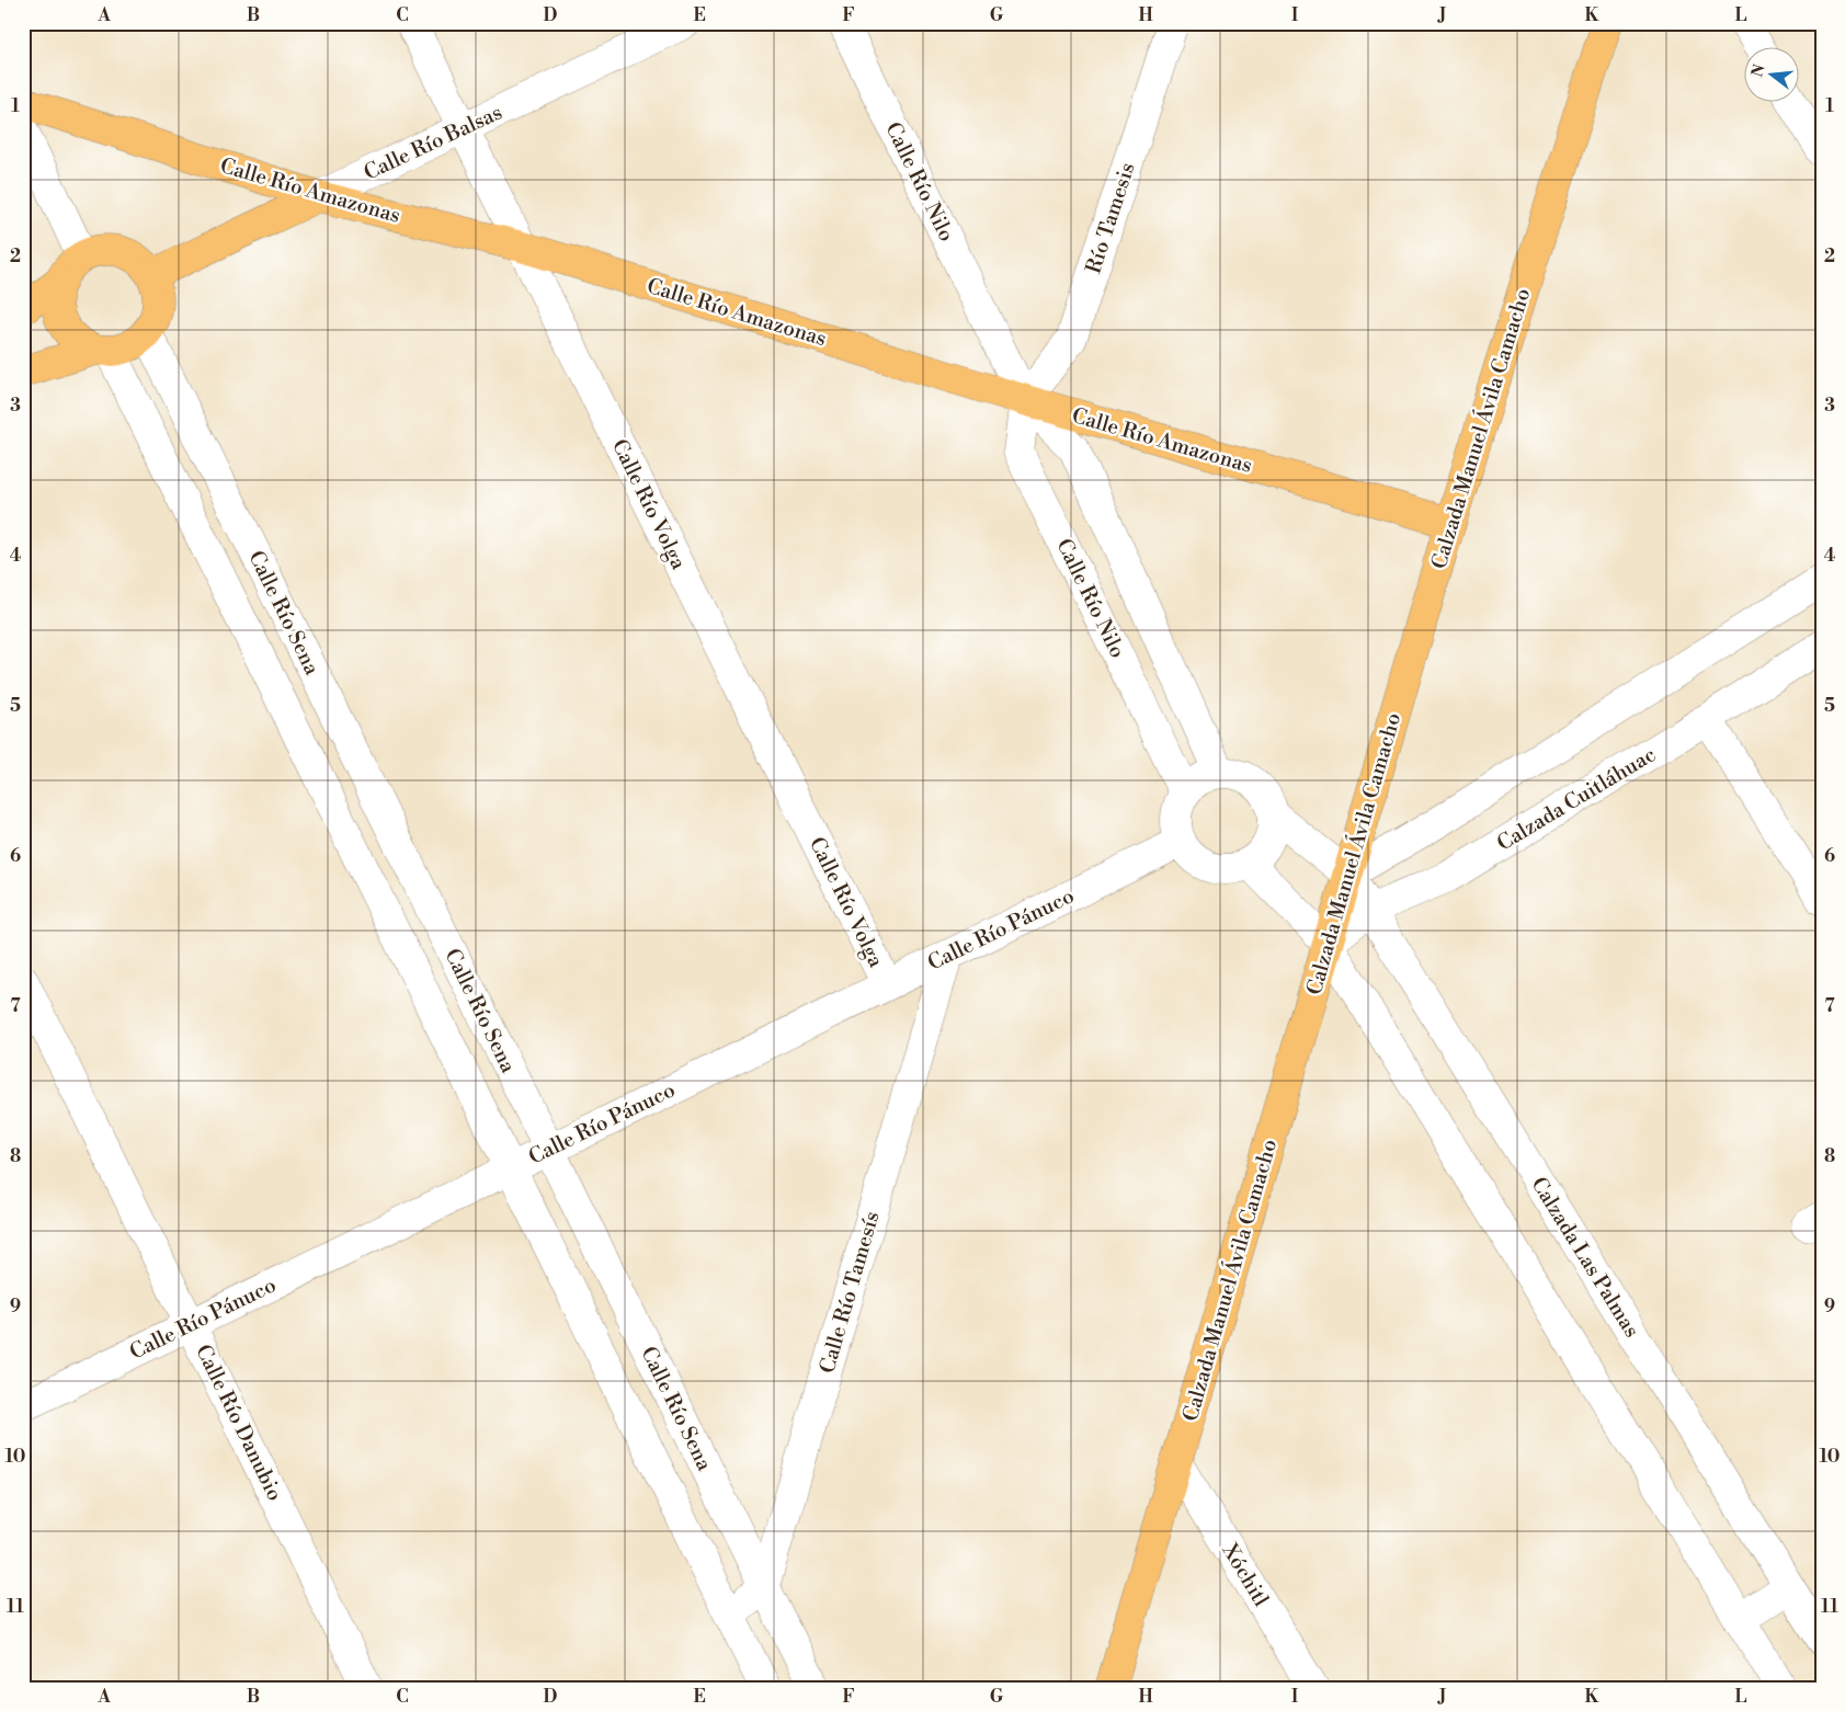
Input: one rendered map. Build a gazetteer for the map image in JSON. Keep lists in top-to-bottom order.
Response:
{
  "streets": {
    "main road": ["Calle Río Balsas", "Calle Río Amazonas", "Calzada Manuel Ávila Camacho"],
    "street": [
      "Calle Río Nilo",
      "Río Tamesis",
      "Calle Río Volga",
      "Calle Río Sena",
      "Calzada Cuitláhuac",
      "Calle Río Pánuco",
      "Calzada Las Palmas",
      "Calle Río Tamesís",
      "Calle Río Danubio",
      "Xóchitl"
    ]
  },
  "crossings": [
    ["Calle Río Balsas", "Calle Río Amazonas"],
    ["Calle Río Balsas", "Calle Río Volga"],
    ["Calle Río Balsas", "Calle Río Sena"],
    ["Calle Río Nilo", "Calle Río Amazonas"],
    ["Calle Río Nilo", "Río Tamesis"],
    ["Calle Río Nilo", "Calle Río Pánuco"],
    ["Calle Río Amazonas", "Río Tamesis"],
    ["Calle Río Amazonas", "Calzada Manuel Ávila Camacho"],
    ["Calle Río Amazonas", "Calle Río Volga"],
    ["Calzada Manuel Ávila Camacho", "Calzada Cuitláhuac"],
    ["Calzada Manuel Ávila Camacho", "Calzada Las Palmas"],
    ["Calzada Manuel Ávila Camacho", "Xóchitl"],
    ["Calle Río Volga", "Calle Río Pánuco"],
    ["Calle Río Sena", "Calle Río Pánuco"],
    ["Calle Río Sena", "Calle Río Tamesís"],
    ["Calzada Cuitláhuac", "Calzada Las Palmas"],
    ["Calle Río Pánuco", "Calle Río Tamesís"],
    ["Calle Río Pánuco", "Calle Río Danubio"]
  ],
  "north": "left",
  "grid": {
    "columns": [
      "A",
      "B",
      "C",
      "D",
      "E",
      "F",
      "G",
      "H",
      "I",
      "J",
      "K",
      "L"
    ],
    "rows": [
      "1",
      "2",
      "3",
      "4",
      "5",
      "6",
      "7",
      "8",
      "9",
      "10",
      "11"
    ]
  }
}
